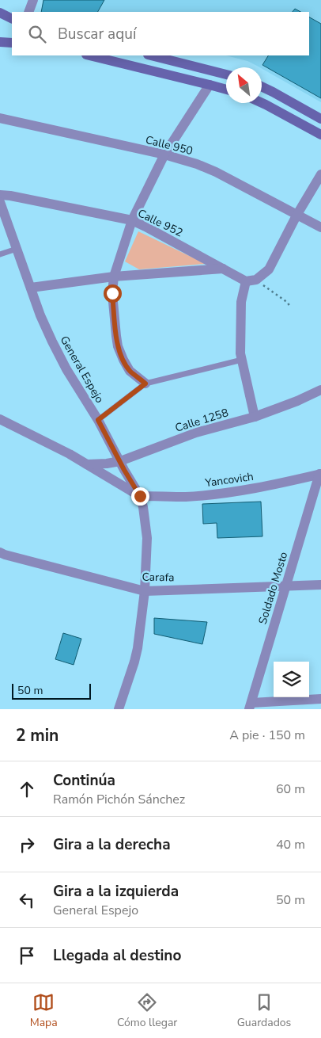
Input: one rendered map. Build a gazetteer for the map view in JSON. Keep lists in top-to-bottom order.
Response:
{
  "streets": {
    "street": [
      "Calle 950",
      "Calle 952",
      "General Espejo",
      "Calle 1258",
      "Yancovich",
      "Carafa",
      "Soldado Mosto"
    ]
  },
  "crossings": [
    ["General Espejo", "Calle 1258"],
    ["General Espejo", "Yancovich"],
    ["General Espejo", "Carafa"],
    ["Yancovich", "Soldado Mosto"],
    ["Carafa", "Soldado Mosto"]
  ],
  "scale_bar": "50 m",
  "north": "top left",
  "page": {
    "search": "Buscar aquí",
    "scale": "50 m",
    "heading": ["2 min", "A pie · 150 m"],
    "list": [
      ["Continúa", "Ramón Pichón Sánchez", "60 m"],
      ["Gira a la derecha", "40 m"],
      ["Gira a la izquierda", "General Espejo", "50 m"],
      "Llegada al destino"
    ],
    "nav": ["Mapa", "Cómo llegar", "Guardados"]
  }
}
